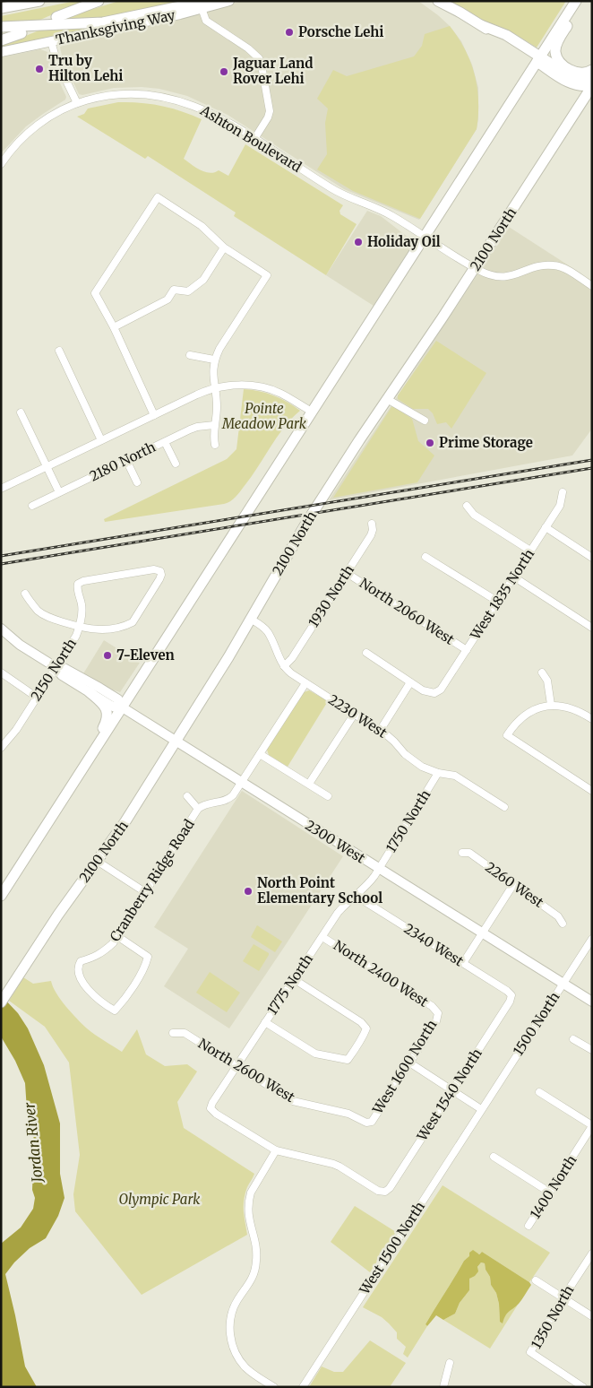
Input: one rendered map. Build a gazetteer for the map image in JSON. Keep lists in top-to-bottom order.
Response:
{
  "streets": {
    "highway": ["2100 North"],
    "main road": ["Thanksgiving Way", "2300 West"],
    "street": [
      "Ashton Boulevard",
      "2180 North",
      "West 1835 North",
      "1930 North",
      "North 2060 West",
      "2150 North",
      "2230 West",
      "1750 North",
      "Cranberry Ridge Road",
      "2260 West",
      "2340 West",
      "North 2400 West",
      "1775 North",
      "1500 North",
      "West 1600 North",
      "North 2600 West",
      "West 1540 North",
      "1400 North",
      "West 1500 North",
      "1350 North"
    ]
  },
  "crossings": [
    ["Ashton Boulevard", "2100 North"],
    ["2100 North", "2230 West"],
    ["2100 North", "2300 West"],
    ["West 1835 North", "North 2060 West"],
    ["1930 North", "North 2060 West"],
    ["1930 North", "2230 West"],
    ["2230 West", "1750 North"],
    ["1750 North", "2300 West"],
    ["1750 North", "1775 North"],
    ["2300 West", "Cranberry Ridge Road"],
    ["2300 West", "1775 North"],
    ["2300 West", "1500 North"],
    ["2340 West", "1775 North"],
    ["2340 West", "West 1540 North"],
    ["North 2400 West", "1775 North"],
    ["North 2400 West", "West 1600 North"],
    ["1775 North", "North 2600 West"],
    ["1775 North", "West 1540 North"],
    ["1500 North", "West 1500 North"],
    ["West 1600 North", "North 2600 West"]
  ],
  "water": ["Jordan River"],
  "parks": ["Pointe Meadow Park", "Olympic Park"],
  "places": [
    "Porsche Lehi",
    "Tru by Hilton Lehi",
    "Jaguar Land Rover Lehi",
    "Holiday Oil",
    "Prime Storage",
    "7-Eleven",
    "North Point Elementary School"
  ]
}
